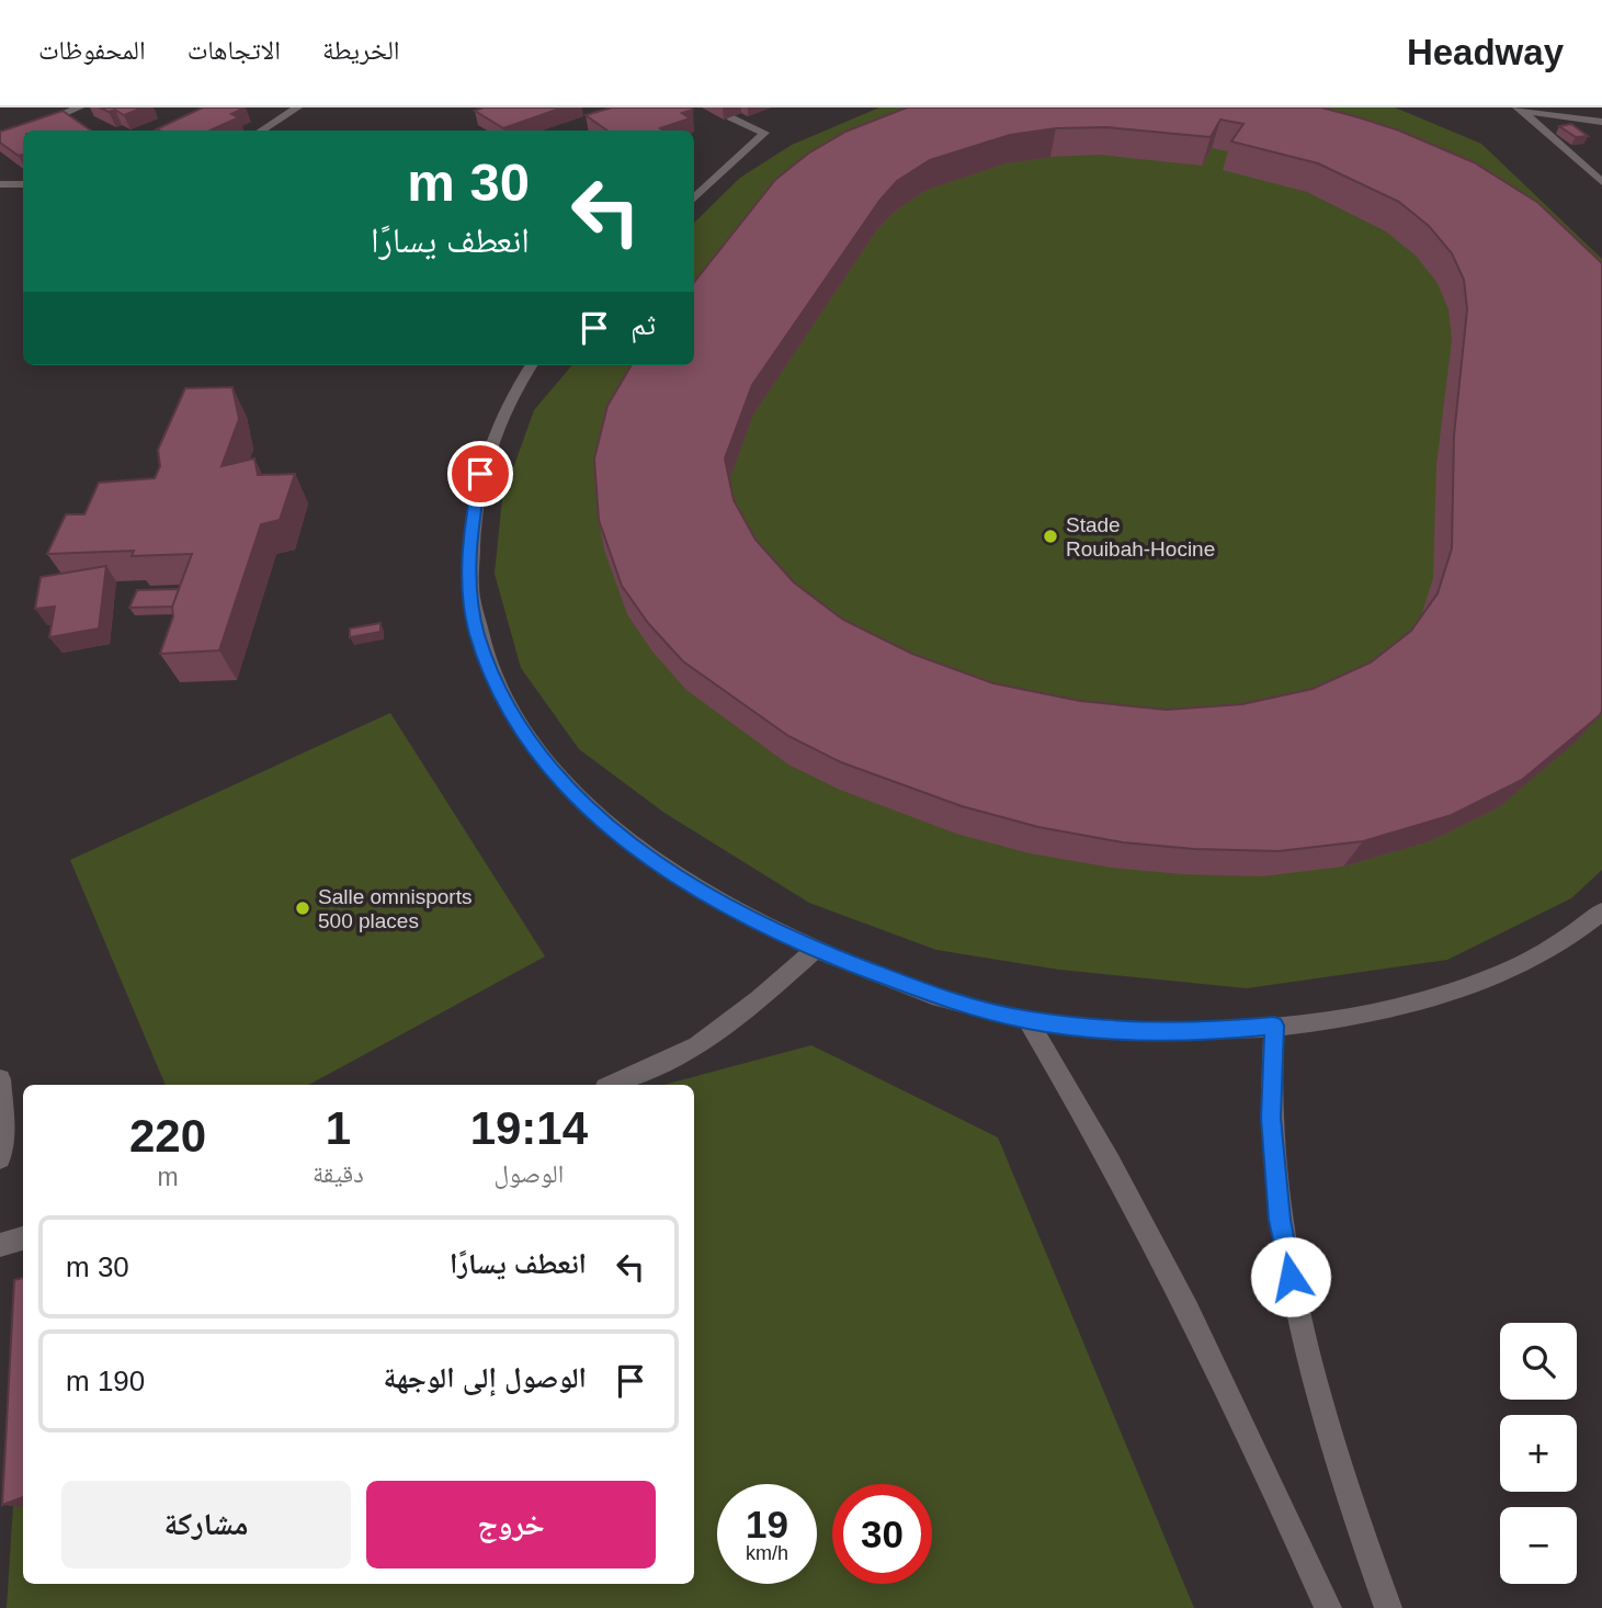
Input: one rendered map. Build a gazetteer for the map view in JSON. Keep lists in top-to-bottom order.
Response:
{
  "places": ["Stade Rouibah-Hocine", "Salle omnisports 500 places"],
  "page": {
    "header": "Headway",
    "nav": ["الخريطة", "الاتجاهات", "المحفوظات"],
    "turn": ["30 m", "انعطف يسارًا"],
    "then": "ثم",
    "eta": [
      "19:14",
      "الوصول",
      "1",
      "دقيقة",
      "220",
      "m"
    ],
    "list": [
      {
        "name": "انعطف يسارًا",
        "value": "30 m"
      },
      {
        "name": "الوصول إلى الوجهة",
        "value": "190 m"
      }
    ],
    "map_buttons": ["+", "−"],
    "buttons": ["خروج", "مشاركة"],
    "speed": "19 km/h",
    "limit": "30"
  }
}
